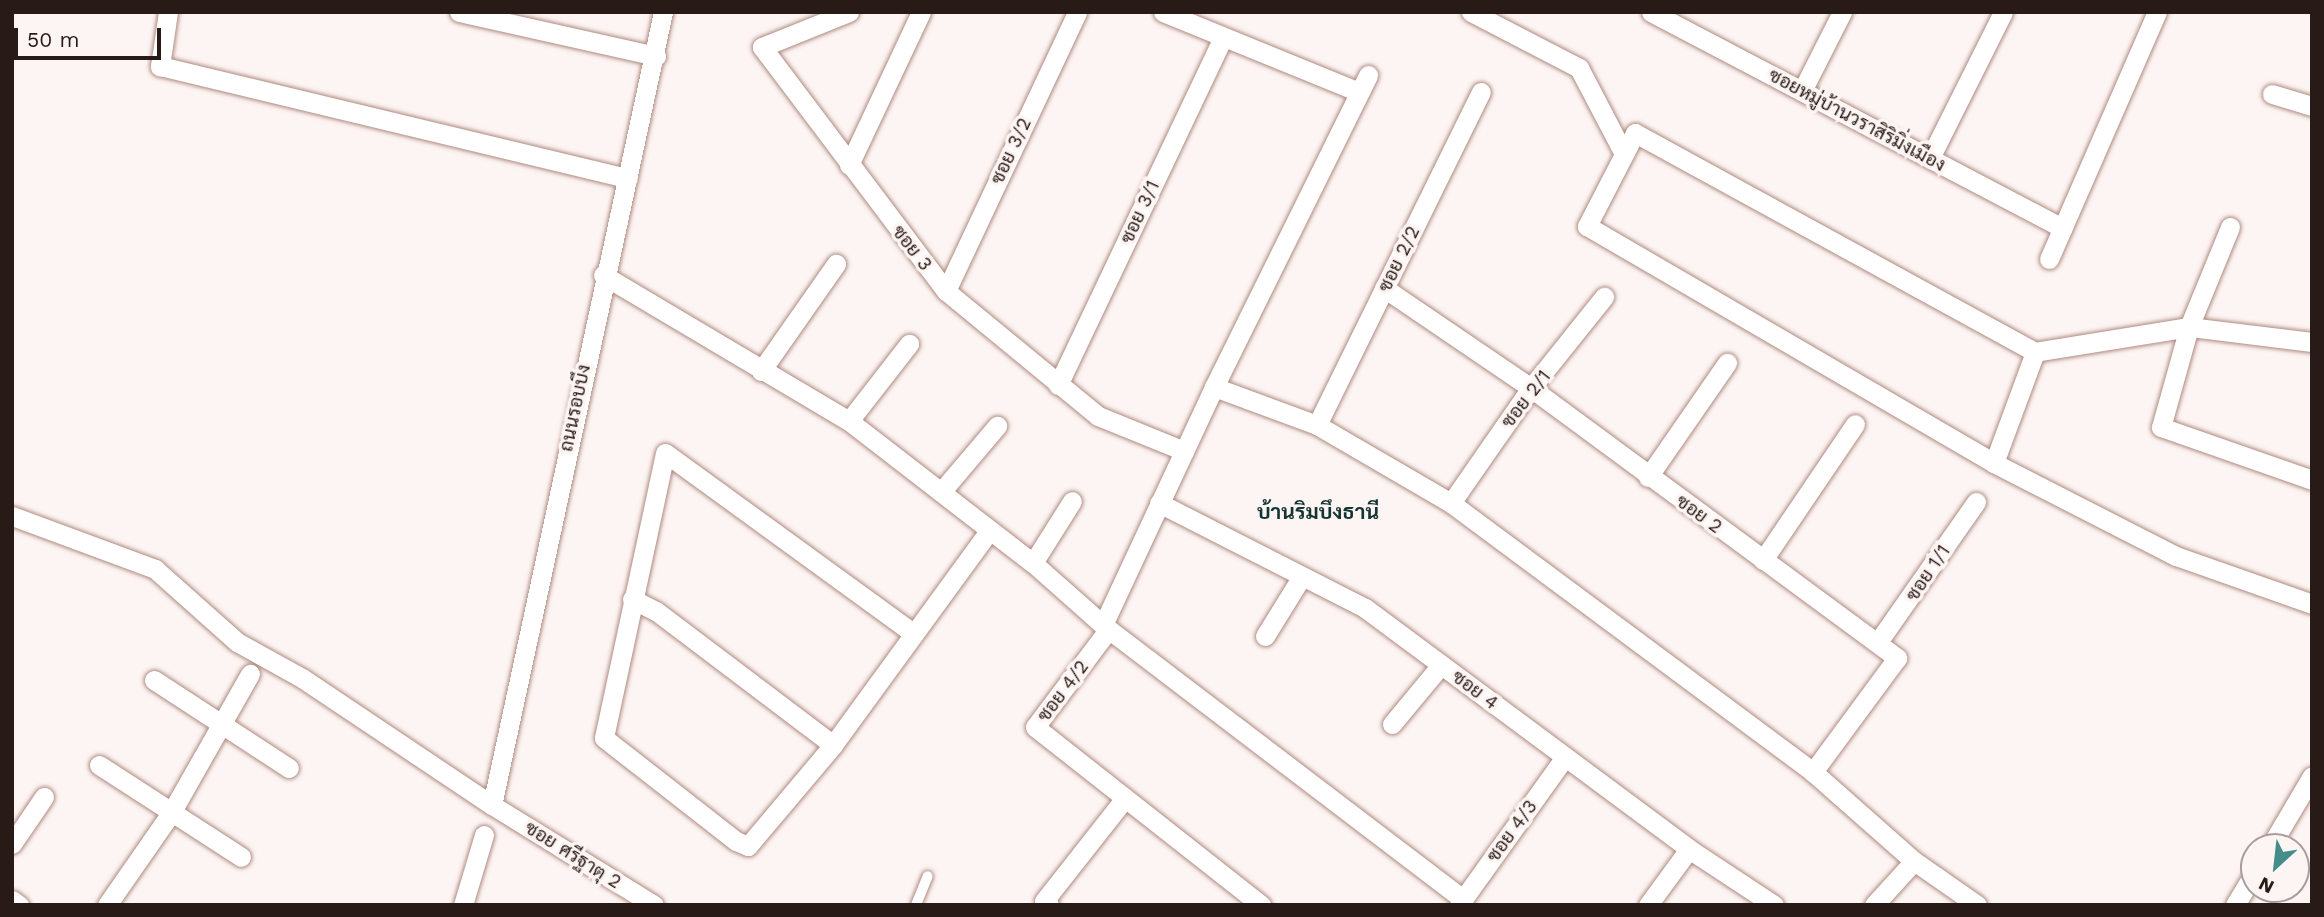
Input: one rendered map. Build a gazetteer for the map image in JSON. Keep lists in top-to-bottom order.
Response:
{
  "streets": {
    "street": [
      "ซอยหมู่บ้านวราสิริมิ่งเมือง",
      "ซอย 3/2",
      "ซอย 3/1",
      "ซอย 3",
      "ซอย 2/2",
      "ซอย 2/1",
      "ถนนรอบบึง",
      "ซอย 2",
      "ซอย 1/1",
      "ซอย 4",
      "ซอย 4/2",
      "ซอย 4/3",
      "ซอย ศรีฐาตุ 2"
    ]
  },
  "crossings": [
    ["ซอย 3/2", "ซอย 3"],
    ["ซอย 3/1", "ซอย 3"],
    ["ซอย 2/2", "ซอย 2"],
    ["ซอย 2/1", "ซอย 2"],
    ["ถนนรอบบึง", "ซอย ศรีฐาตุ 2"],
    ["ซอย 2", "ซอย 1/1"],
    ["ซอย 4", "ซอย 4/3"]
  ],
  "districts": ["บ้านริมบึงธานี"],
  "scale_bar": "50 m",
  "north": "bottom left"
}
